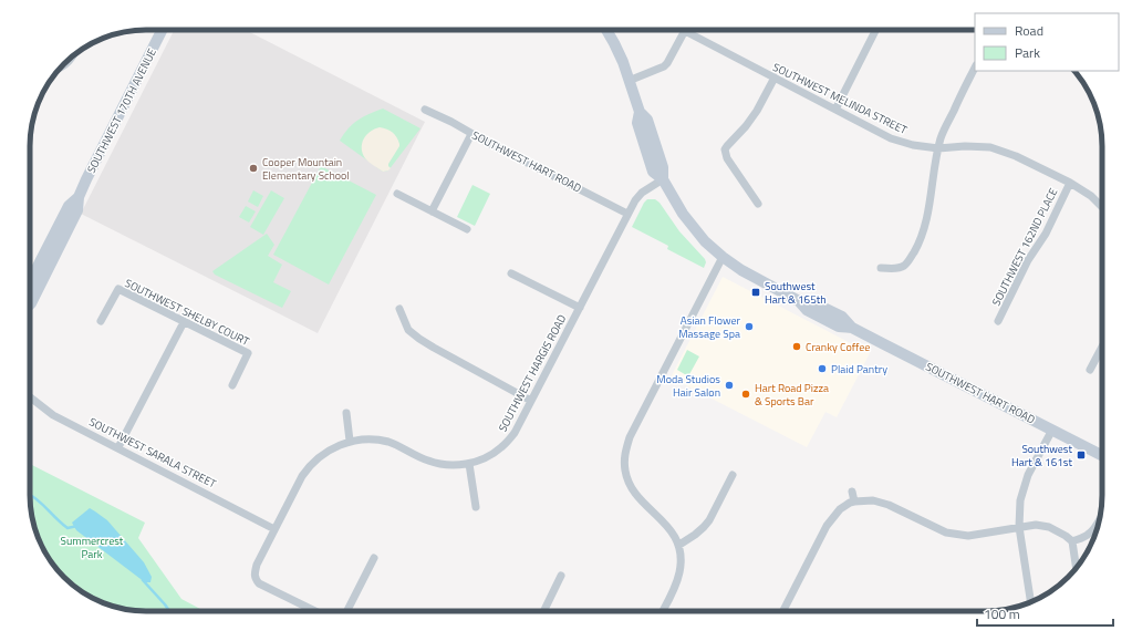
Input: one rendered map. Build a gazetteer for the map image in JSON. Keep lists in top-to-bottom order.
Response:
{
  "streets": {
    "main road": ["SOUTHWEST 170TH AVENUE", "SOUTHWEST HART ROAD"],
    "street": [
      "SOUTHWEST MELINDA STREET",
      "SOUTHWEST 162ND PLACE",
      "SOUTHWEST SHELBY COURT",
      "SOUTHWEST HARGIS ROAD",
      "SOUTHWEST SARALA STREET"
    ]
  },
  "crossings": [
    ["SOUTHWEST MELINDA STREET", "SOUTHWEST 162ND PLACE"],
    ["SOUTHWEST HART ROAD", "SOUTHWEST HARGIS ROAD"],
    ["SOUTHWEST HARGIS ROAD", "SOUTHWEST SARALA STREET"]
  ],
  "parks": ["Summercrest Park"],
  "places": {
    "other": [
      "Cooper Mountain Elementary School",
      "Asian Flower Massage Spa",
      "Cranky Coffee",
      "Plaid Pantry",
      "Moda Studios Hair Salon",
      "Hart Road Pizza & Sports Bar"
    ],
    "transit": ["Southwest Hart & 165th", "Southwest Hart & 161st"]
  },
  "legend": ["Road", "Park"],
  "scale_bar": "100 m"
}
